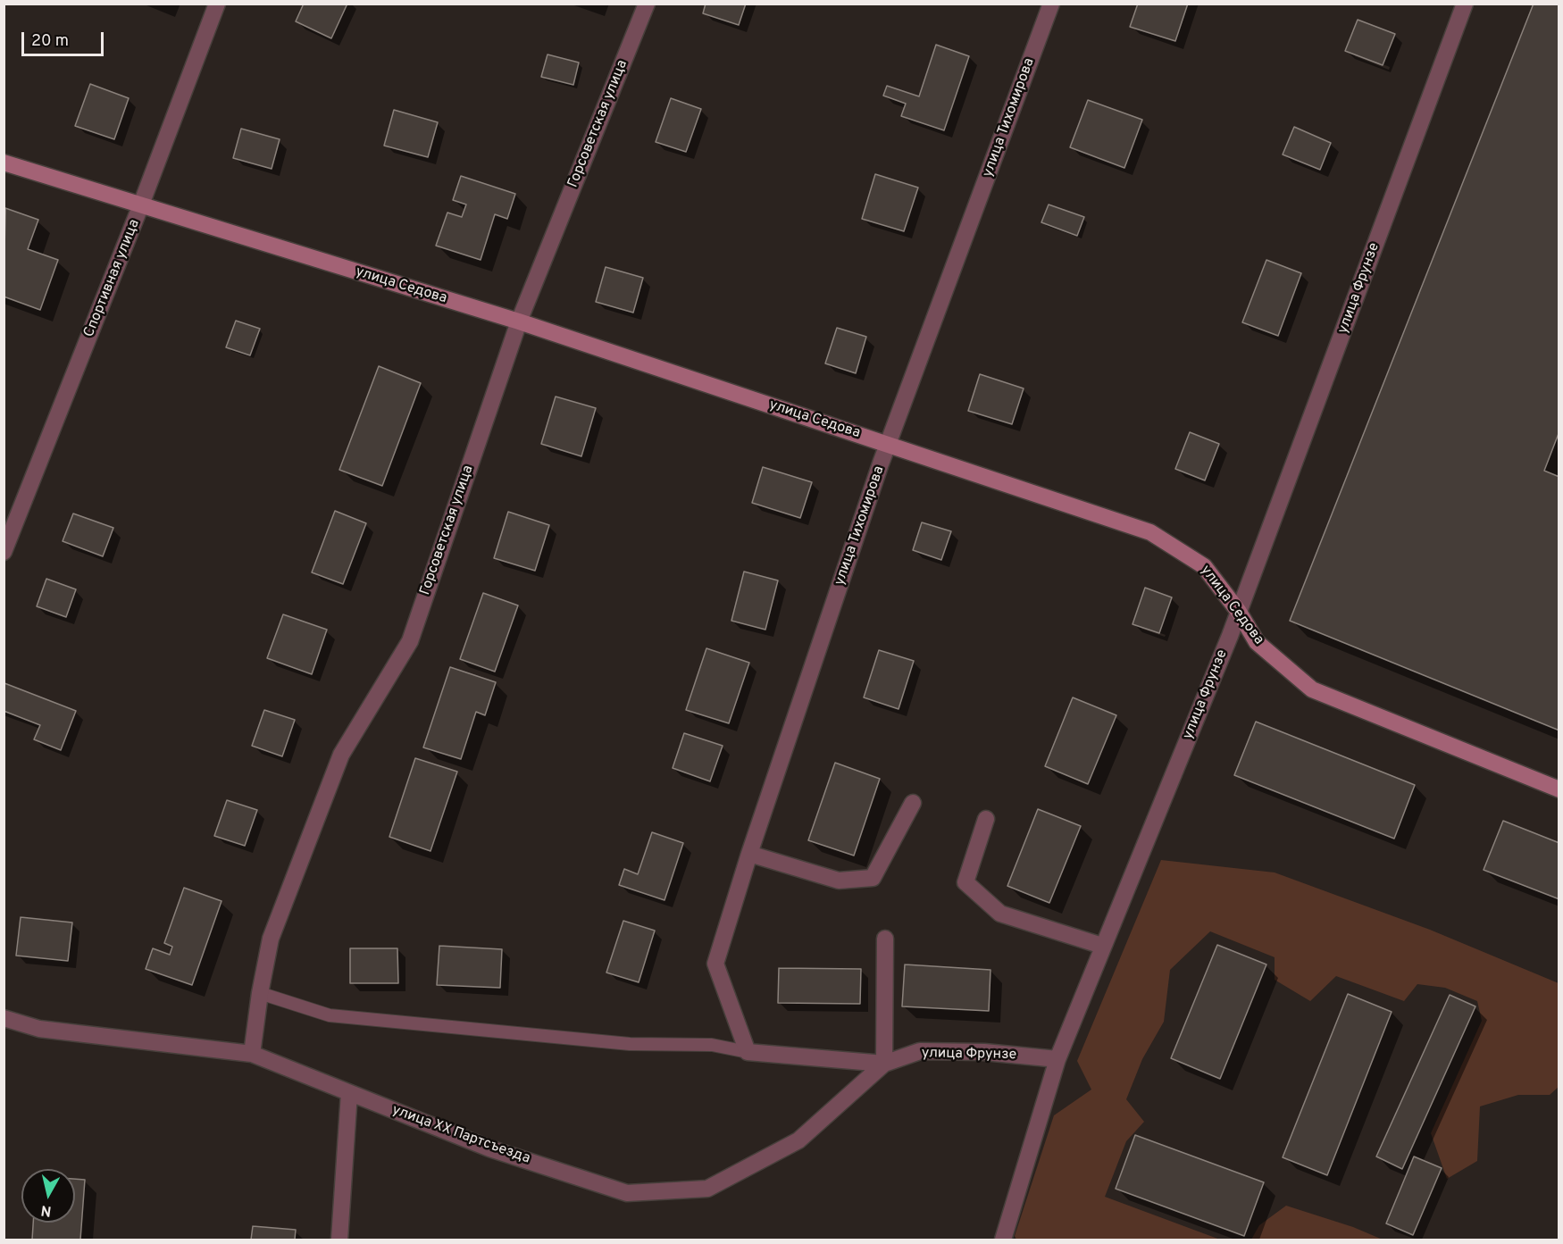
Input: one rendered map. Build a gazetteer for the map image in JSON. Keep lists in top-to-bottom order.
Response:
{
  "streets": {
    "street": [
      "улица Тихомирова",
      "Горсоветская улица",
      "Спортивная улица",
      "улица Седова",
      "улица Фрунзе",
      "улица XX Партсъезда"
    ]
  },
  "crossings": [
    ["улица Тихомирова", "улица Седова"],
    ["улица Тихомирова", "улица Фрунзе"],
    ["Горсоветская улица", "улица Седова"],
    ["Горсоветская улица", "улица XX Партсъезда"],
    ["Спортивная улица", "улица Седова"],
    ["улица Седова", "улица Фрунзе"],
    ["улица Фрунзе", "улица XX Партсъезда"]
  ],
  "scale_bar": "20 m",
  "north": "bottom"
}
